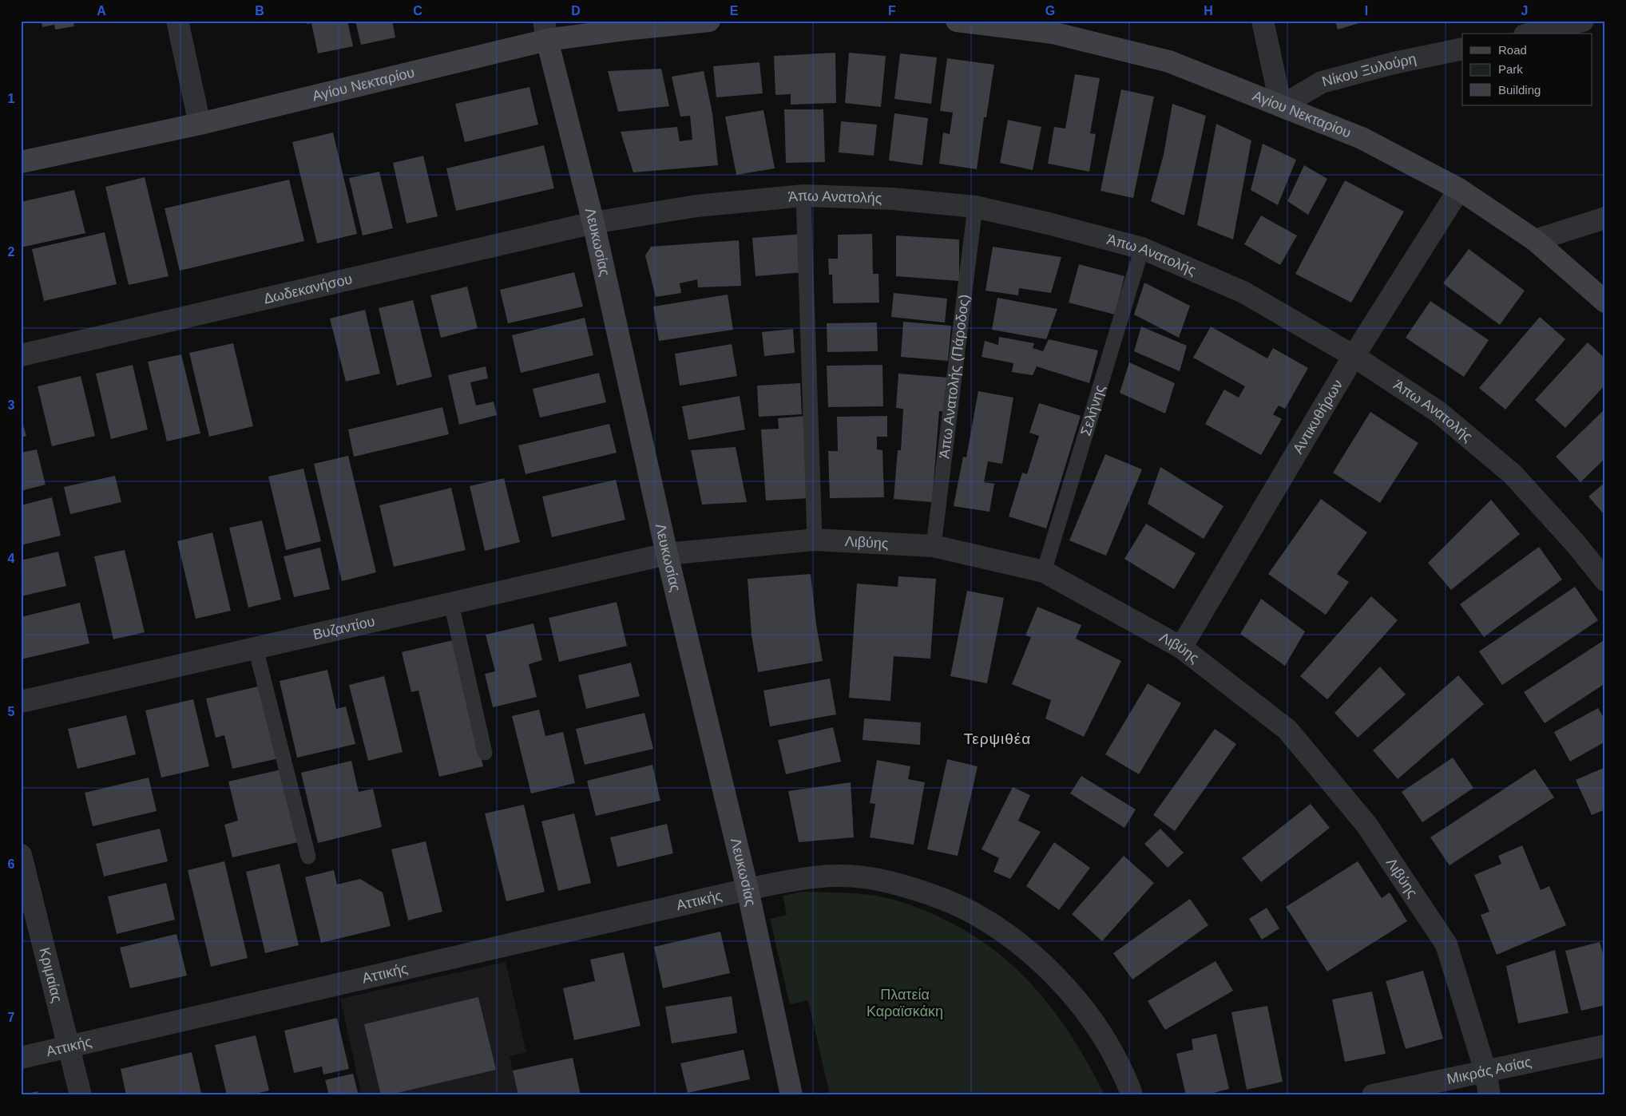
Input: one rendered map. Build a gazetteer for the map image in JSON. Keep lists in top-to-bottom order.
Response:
{
  "streets": {
    "street": [
      "Νίκου Ξυλούρη",
      "Αγίου Νεκταρίου",
      "Άπω Ανατολής",
      "Λευκωσίας",
      "Δωδεκανήσου",
      "Αντικυθήρων",
      "Λιβύης",
      "Βυζαντίου",
      "Αττικής",
      "Κριμαίας",
      "Μικράς Ασίας"
    ],
    "lane": ["Άπω Ανατολής (Πάροδος)", "Σελήνης"]
  },
  "crossings": [
    ["Νίκου Ξυλούρη", "Αγίου Νεκταρίου"],
    ["Αγίου Νεκταρίου", "Λευκωσίας"],
    ["Αγίου Νεκταρίου", "Αντικυθήρων"],
    ["Άπω Ανατολής", "Λευκωσίας"],
    ["Άπω Ανατολής", "Δωδεκανήσου"],
    ["Άπω Ανατολής", "Άπω Ανατολής (Πάροδος)"],
    ["Άπω Ανατολής", "Σελήνης"],
    ["Άπω Ανατολής", "Αντικυθήρων"],
    ["Λευκωσίας", "Δωδεκανήσου"],
    ["Λευκωσίας", "Λιβύης"],
    ["Λευκωσίας", "Βυζαντίου"],
    ["Λευκωσίας", "Αττικής"],
    ["Άπω Ανατολής (Πάροδος)", "Λιβύης"],
    ["Σελήνης", "Λιβύης"],
    ["Αντικυθήρων", "Λιβύης"],
    ["Λιβύης", "Βυζαντίου"],
    ["Λιβύης", "Μικράς Ασίας"],
    ["Αττικής", "Κριμαίας"]
  ],
  "districts": ["Τερψιθέα"],
  "parks": ["Πλατεία Καραϊσκάκη"],
  "legend": ["Road", "Park", "Building"],
  "grid": {
    "columns": [
      "A",
      "B",
      "C",
      "D",
      "E",
      "F",
      "G",
      "H",
      "I",
      "J"
    ],
    "rows": [
      "1",
      "2",
      "3",
      "4",
      "5",
      "6",
      "7"
    ]
  }
}
